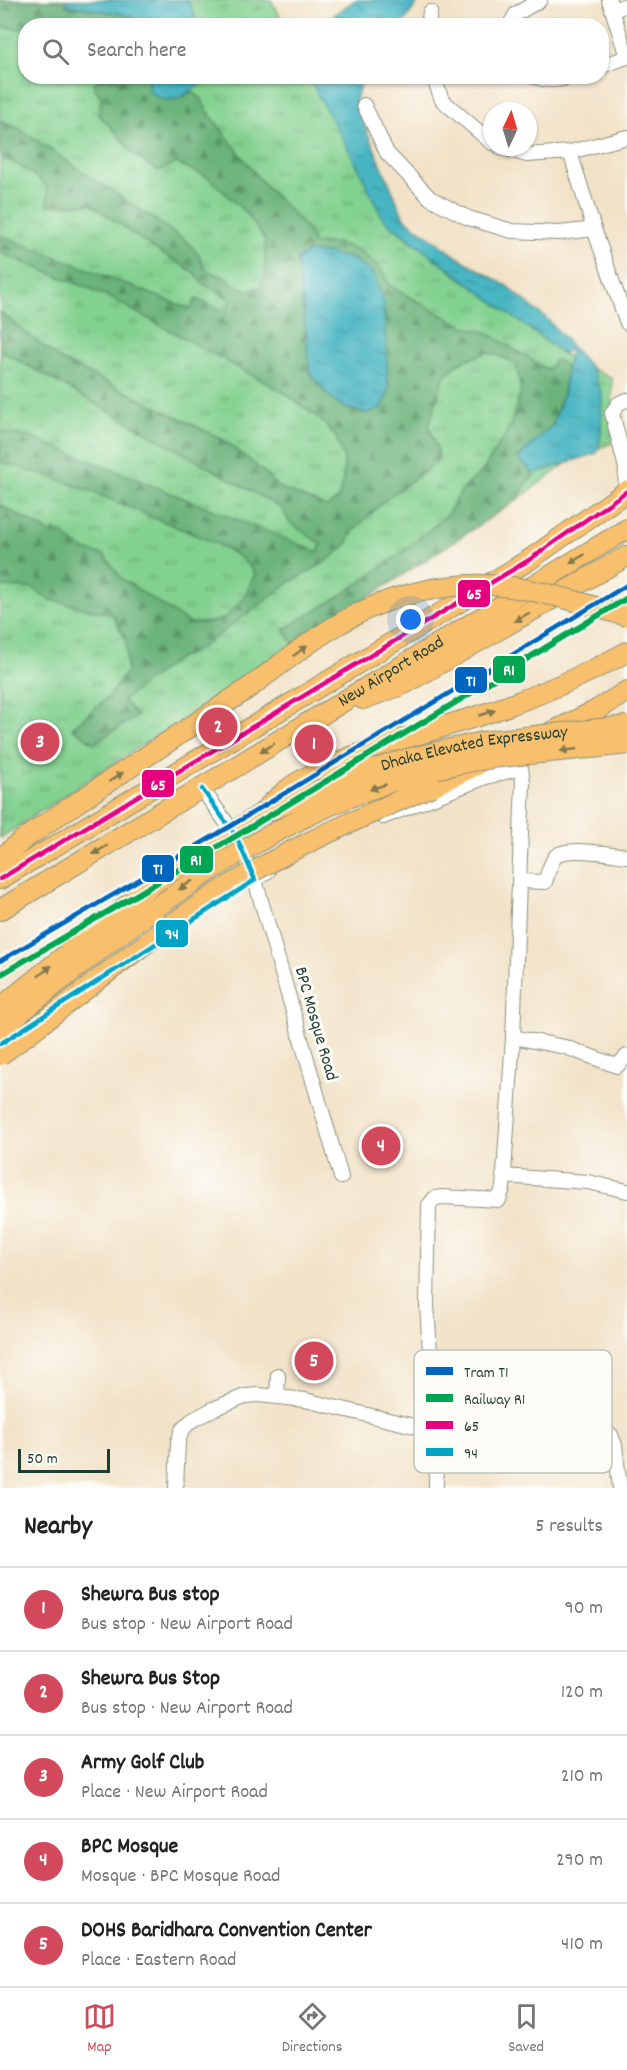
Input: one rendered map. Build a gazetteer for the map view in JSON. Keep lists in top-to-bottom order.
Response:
{
  "streets": {
    "highway": ["New Airport Road", "Dhaka Elevated Expressway"],
    "street": ["BPC Mosque Road"]
  },
  "crossings": [
    ["New Airport Road", "BPC Mosque Road"]
  ],
  "lines": [
    "transit line 65",
    "tram line T1",
    "rail line R1",
    "transit line 94"
  ],
  "legend": [
    "Tram T1",
    "Railway R1",
    "65",
    "94"
  ],
  "scale_bar": "50 m",
  "north": "top",
  "page": {
    "search": "Search here",
    "pins": [
      "2",
      "3",
      "1",
      "4",
      "5"
    ],
    "scale": "50 m",
    "heading": ["Nearby", "5 results"],
    "list": [
      {
        "mark": "1",
        "name": "Shewra Bus stop",
        "note": "Bus stop · New Airport Road",
        "value": "90 m"
      },
      {
        "mark": "2",
        "name": "Shewra Bus Stop",
        "note": "Bus stop · New Airport Road",
        "value": "120 m"
      },
      {
        "mark": "3",
        "name": "Army Golf Club",
        "note": "Place · New Airport Road",
        "value": "210 m"
      },
      {
        "mark": "4",
        "name": "BPC Mosque",
        "note": "Mosque · BPC Mosque Road",
        "value": "290 m"
      },
      {
        "mark": "5",
        "name": "DOHS Baridhara Convention Center",
        "note": "Place · Eastern Road",
        "value": "410 m"
      }
    ],
    "nav": ["Map", "Directions", "Saved"]
  }
}
